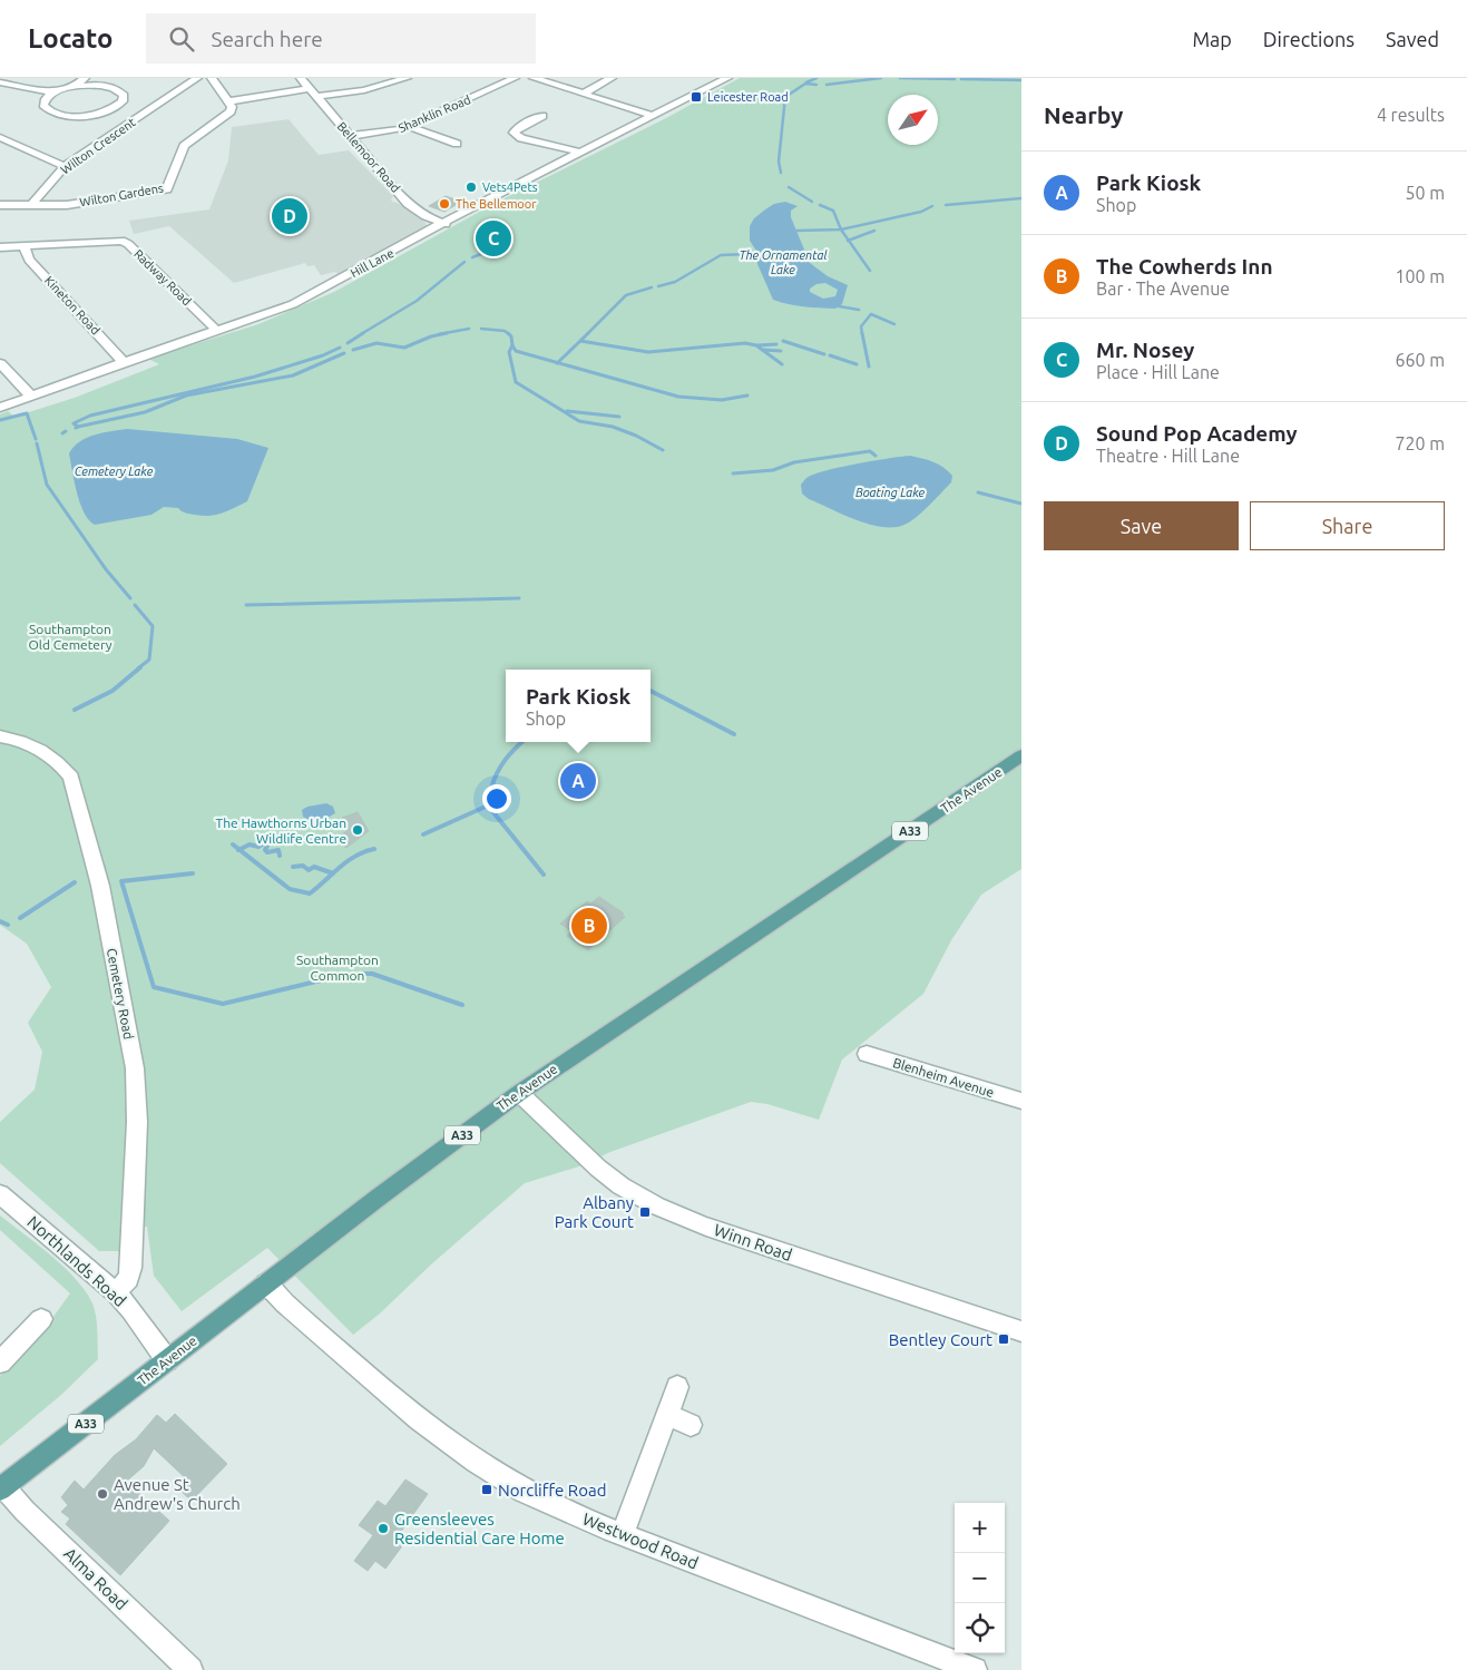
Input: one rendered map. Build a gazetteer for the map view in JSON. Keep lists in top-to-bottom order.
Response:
{
  "streets": {
    "main road": ["The Avenue", "A33"],
    "street": [
      "Shanklin Road",
      "Wilton Crescent",
      "Bellemoor Road",
      "Wilton Gardens",
      "Hill Lane",
      "Radway Road",
      "Kineton Road",
      "Cemetery Road",
      "Blenheim Avenue",
      "Winn Road",
      "Northlands Road",
      "Westwood Road",
      "Alma Road"
    ]
  },
  "crossings": [
    ["Shanklin Road", "Bellemoor Road"],
    ["Wilton Crescent", "Wilton Gardens"],
    ["Bellemoor Road", "Hill Lane"],
    ["Hill Lane", "Radway Road"],
    ["Hill Lane", "Kineton Road"],
    ["Radway Road", "Kineton Road"],
    ["The Avenue", "Winn Road"],
    ["The Avenue", "Northlands Road"],
    ["The Avenue", "Westwood Road"],
    ["The Avenue", "Alma Road"],
    ["Cemetery Road", "Northlands Road"]
  ],
  "water": ["The Ornamental Lake", "Cemetery Lake", "Boating Lake"],
  "parks": ["Southampton Old Cemetery", "Southampton Common"],
  "places": {
    "transit": [
      "Leicester Road",
      "Albany Park Court",
      "Bentley Court",
      "Norcliffe Road"
    ],
    "other": [
      "Vets4Pets",
      "The Bellemoor",
      "The Hawthorns Urban Wildlife Centre",
      "Avenue St Andrew's Church",
      "Greensleeves Residential Care Home"
    ]
  },
  "north": "top right",
  "page": {
    "header": "Locato",
    "search": "Search here",
    "nav": ["Map", "Directions", "Saved"],
    "heading": ["Nearby", "4 results"],
    "list": [
      {
        "mark": "A",
        "name": "Park Kiosk",
        "note": "Shop",
        "value": "50 m"
      },
      {
        "mark": "B",
        "name": "The Cowherds Inn",
        "note": "Bar · The Avenue",
        "value": "100 m"
      },
      {
        "mark": "C",
        "name": "Mr. Nosey",
        "note": "Place · Hill Lane",
        "value": "660 m"
      },
      {
        "mark": "D",
        "name": "Sound Pop Academy",
        "note": "Theatre · Hill Lane",
        "value": "720 m"
      }
    ],
    "pins": [
      "D",
      "C",
      "A",
      "B"
    ],
    "buttons": ["Save", "Share"],
    "popup": ["Park Kiosk", "Shop"],
    "map_buttons": ["+", "−"]
  }
}
